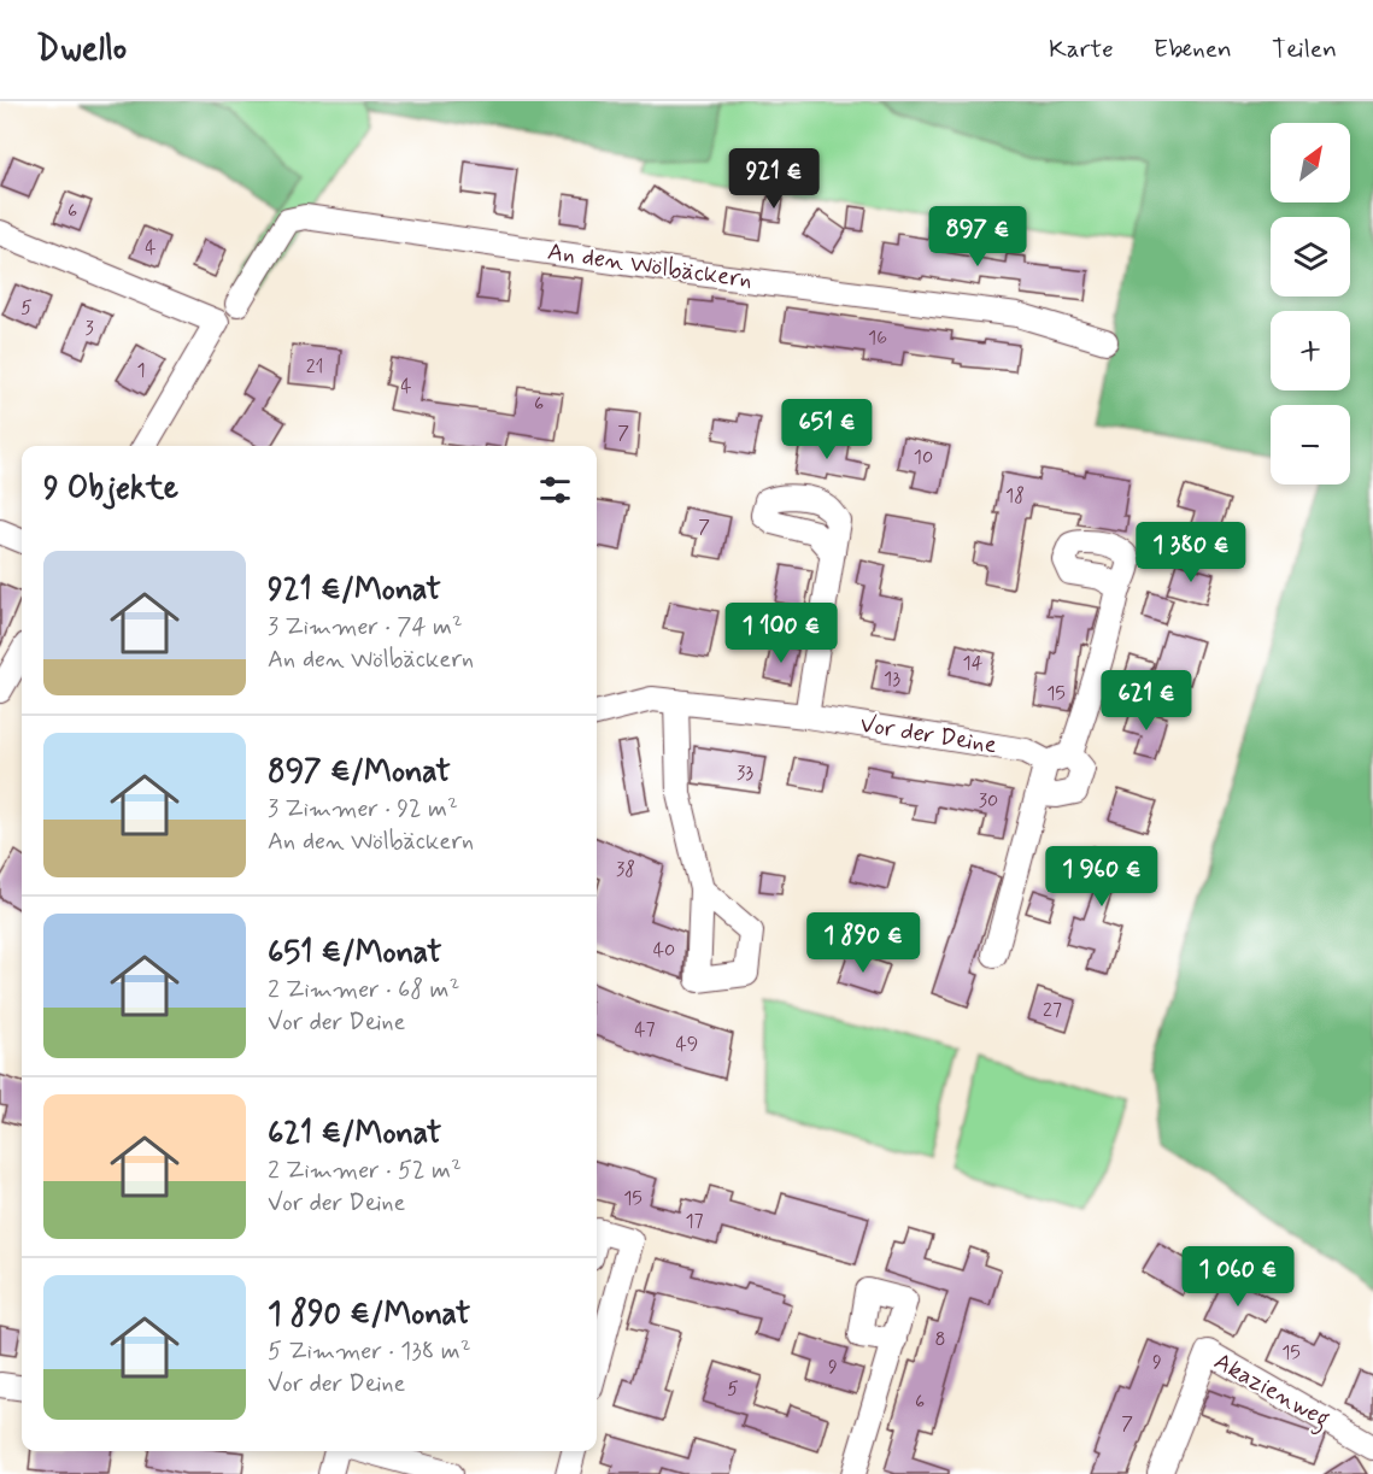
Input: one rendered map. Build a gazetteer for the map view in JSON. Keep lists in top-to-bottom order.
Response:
{
  "streets": {
    "street": ["An den Wölbäckern", "Vor der Deine", "Akazienweg"]
  },
  "house_numbers": [
    "6",
    "4",
    "5",
    "3",
    "16",
    "21",
    "1",
    "4",
    "6",
    "7",
    "10",
    "18",
    "7",
    "14",
    "13",
    "15",
    "33",
    "30",
    "38",
    "40",
    "27",
    "47",
    "49",
    "15",
    "17",
    "8",
    "15",
    "9",
    "9",
    "5",
    "6",
    "7"
  ],
  "north": "top right",
  "page": {
    "header": "Dwello",
    "nav": ["Karte", "Ebenen", "Teilen"],
    "map_buttons": ["+", "−"],
    "price": [
      "921 €",
      "897 €",
      "651 €",
      "1 380 €",
      "1 100 €",
      "621 €",
      "1 960 €",
      "1 890 €",
      "1 060 €"
    ],
    "heading": "9 Objekte",
    "list": [
      {
        "name": "921 €/Monat",
        "note": "3 Zimmer · 74 m² · An den Wölbäckern"
      },
      {
        "name": "897 €/Monat",
        "note": "3 Zimmer · 92 m² · An den Wölbäckern"
      },
      {
        "name": "651 €/Monat",
        "note": "2 Zimmer · 68 m² · Vor der Deine"
      },
      {
        "name": "621 €/Monat",
        "note": "2 Zimmer · 52 m² · Vor der Deine"
      },
      {
        "name": "1 890 €/Monat",
        "note": "5 Zimmer · 138 m² · Vor der Deine"
      }
    ]
  }
}
